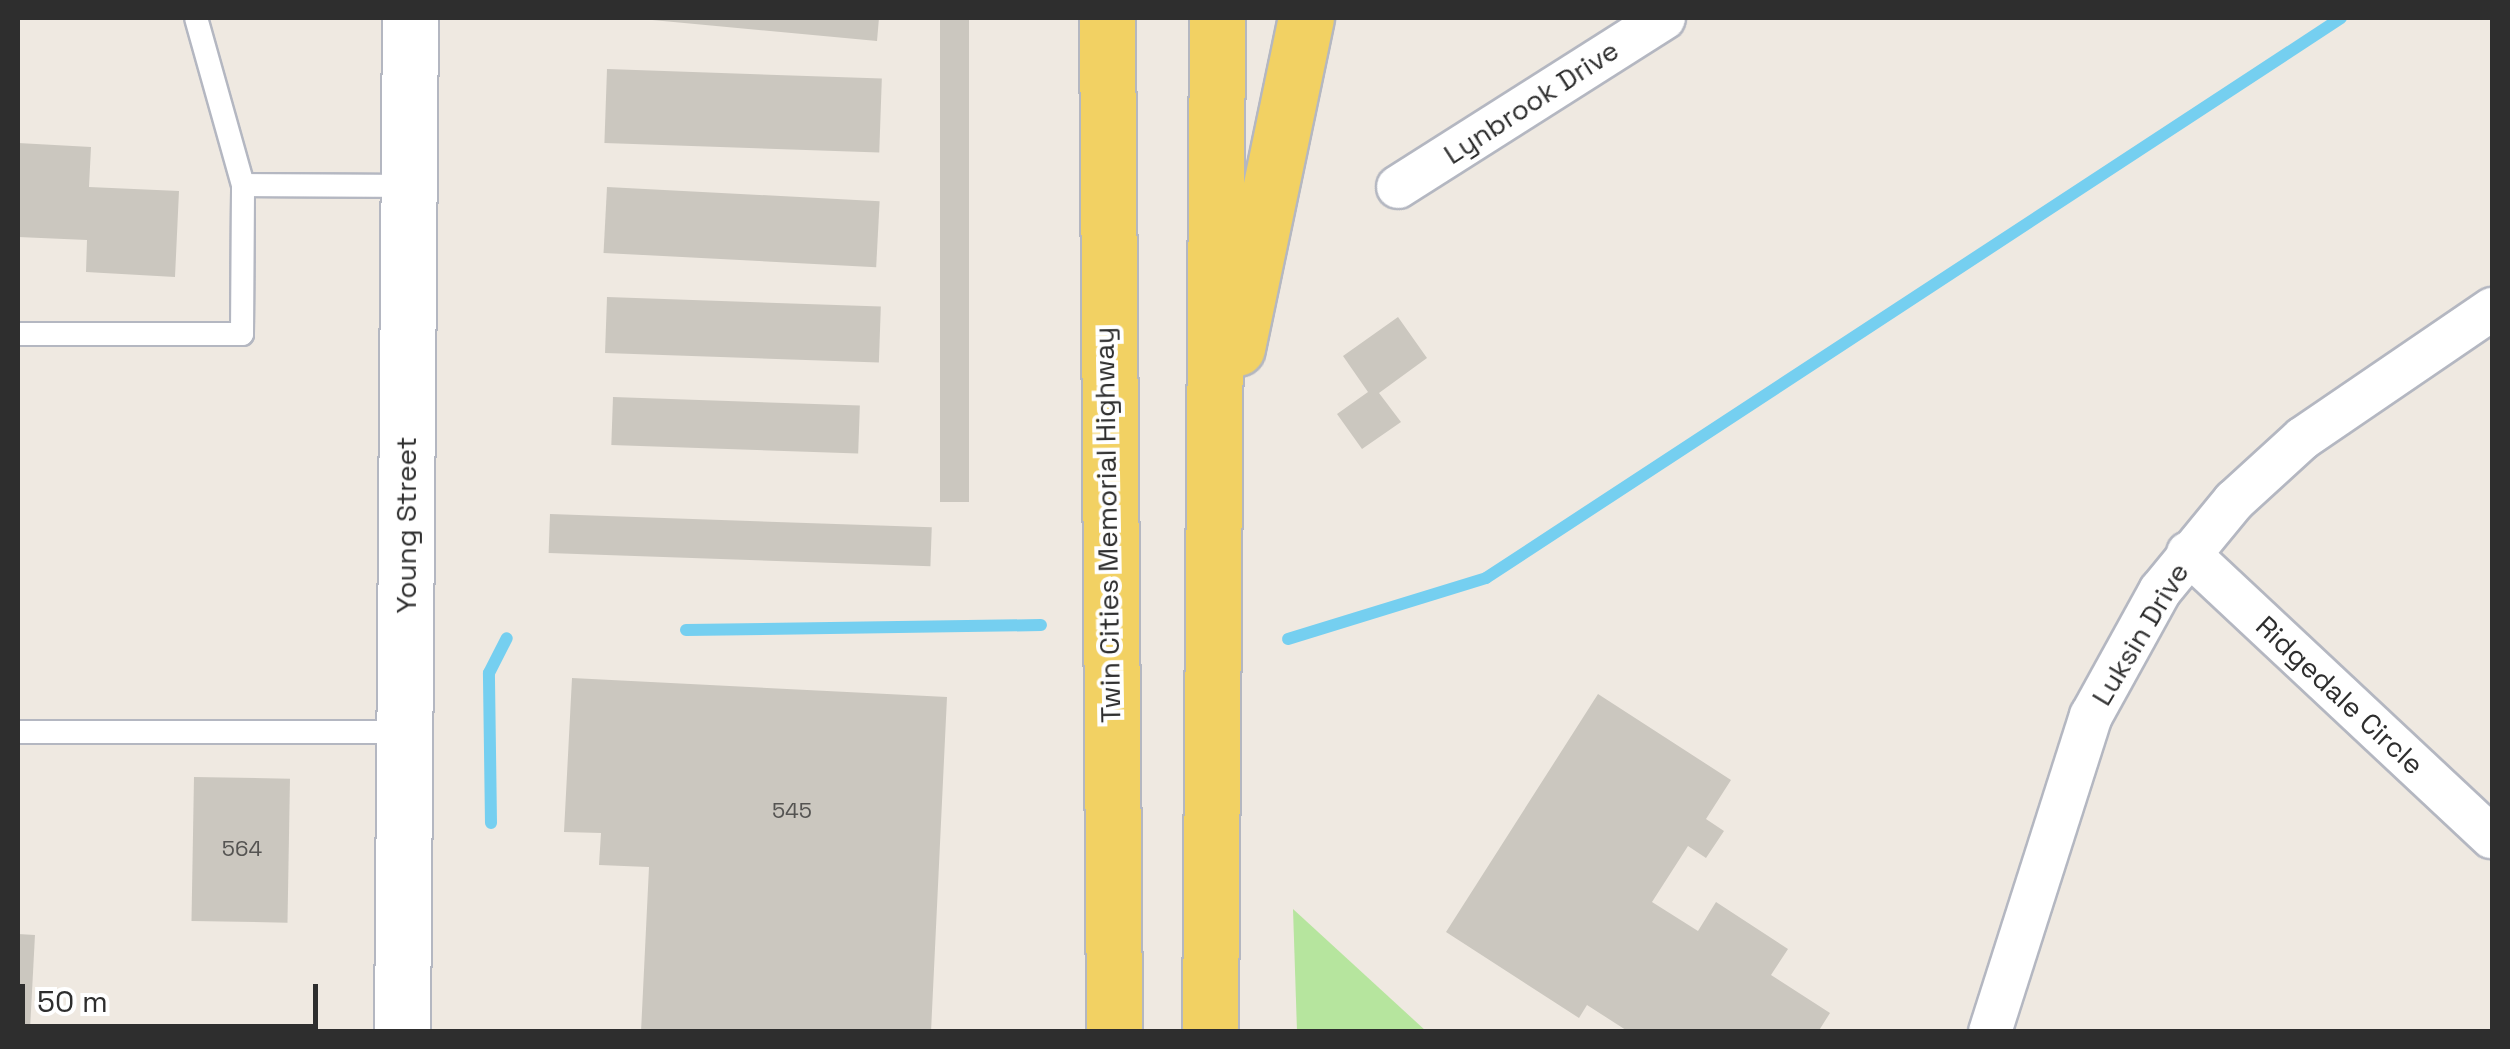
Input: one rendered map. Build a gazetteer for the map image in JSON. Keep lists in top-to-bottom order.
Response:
{
  "streets": {
    "main road": ["Twin Cities Memorial Highway"],
    "street": [
      "Lynbrook Drive",
      "Young Street",
      "Luksin Drive",
      "Ridgedale Circle"
    ]
  },
  "crossings": [
    ["Luksin Drive", "Ridgedale Circle"]
  ],
  "house_numbers": ["545", "564"],
  "scale_bar": "50 m"
}
